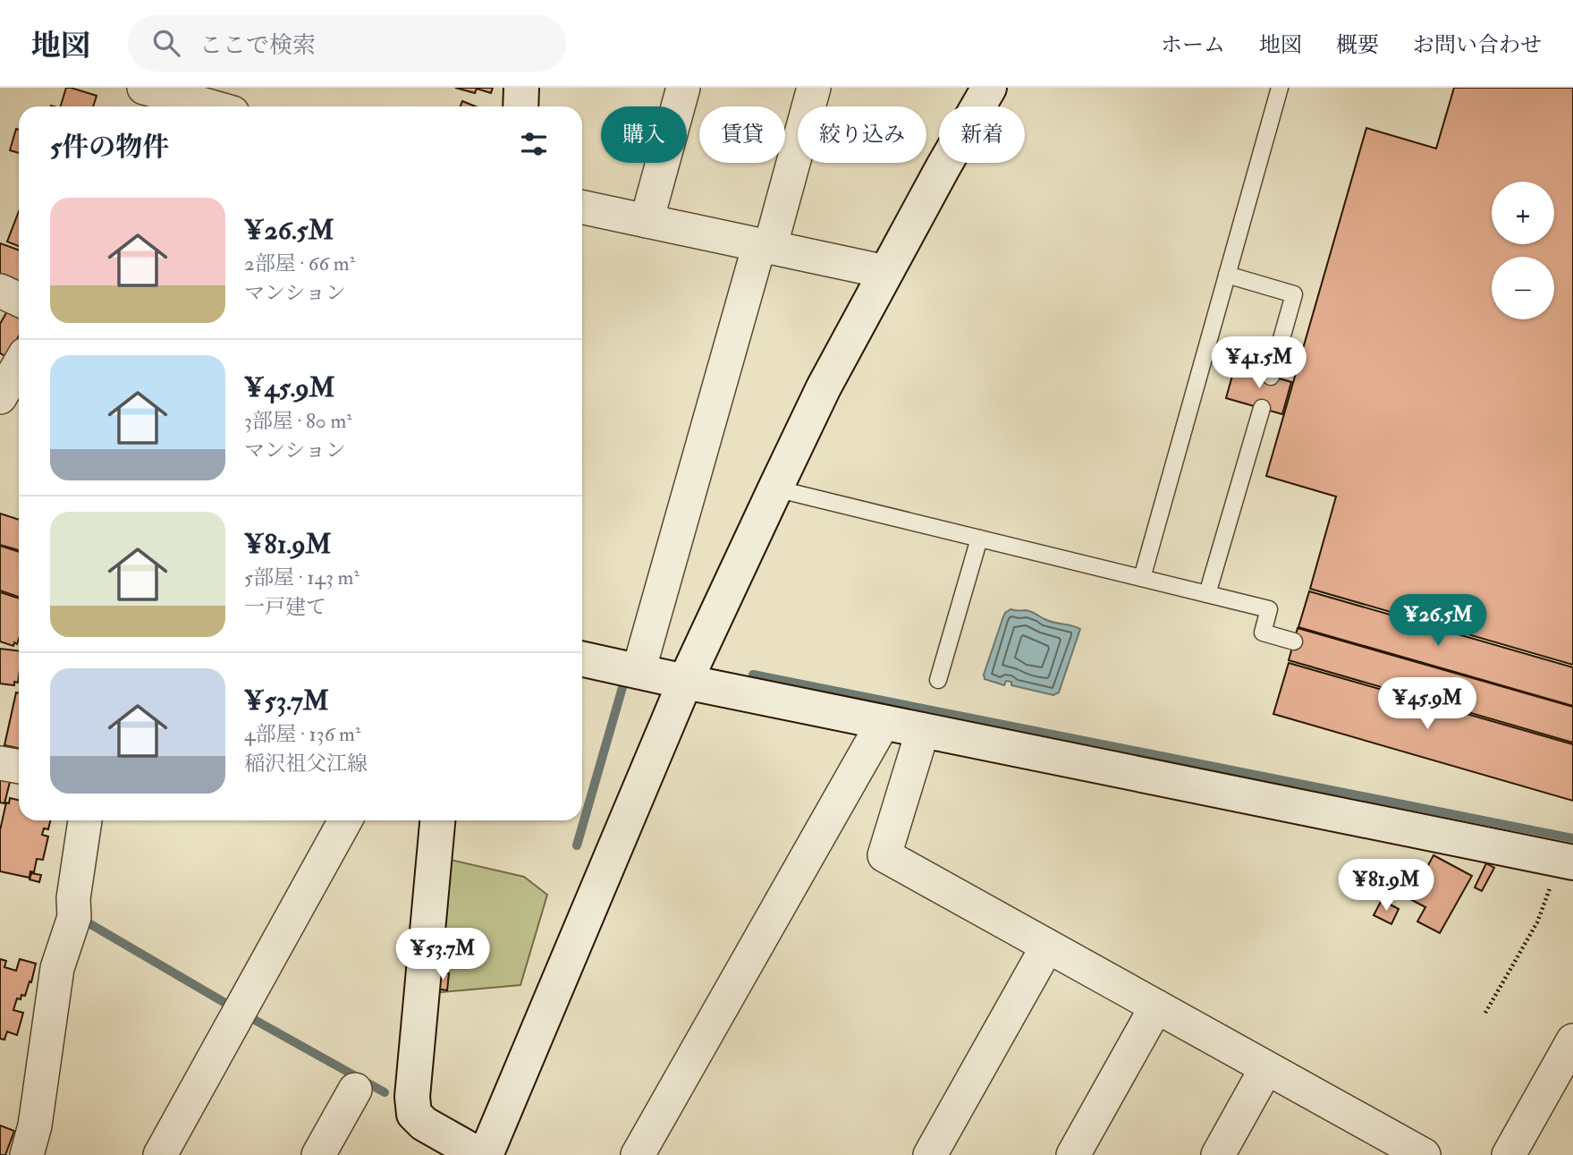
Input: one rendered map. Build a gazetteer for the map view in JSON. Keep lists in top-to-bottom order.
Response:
{
  "page": {
    "header": "地図",
    "search": "ここで検索",
    "nav": [
      "ホーム",
      "地図",
      "概要",
      "お問い合わせ"
    ],
    "chip": [
      "購入",
      "賃貸",
      "絞り込み",
      "新着"
    ],
    "heading": "5件の物件",
    "map_buttons": ["+", "−"],
    "list": [
      {
        "name": "¥26.5M",
        "note": "2部屋 · 66 m² · マンション"
      },
      {
        "name": "¥45.9M",
        "note": "3部屋 · 80 m² · マンション"
      },
      {
        "name": "¥81.9M",
        "note": "5部屋 · 143 m² · 一戸建て"
      },
      {
        "name": "¥53.7M",
        "note": "4部屋 · 136 m² · 稲沢祖父江線"
      }
    ],
    "price": [
      "¥41.5M",
      "¥26.5M",
      "¥45.9M",
      "¥81.9M",
      "¥53.7M"
    ]
  }
}
